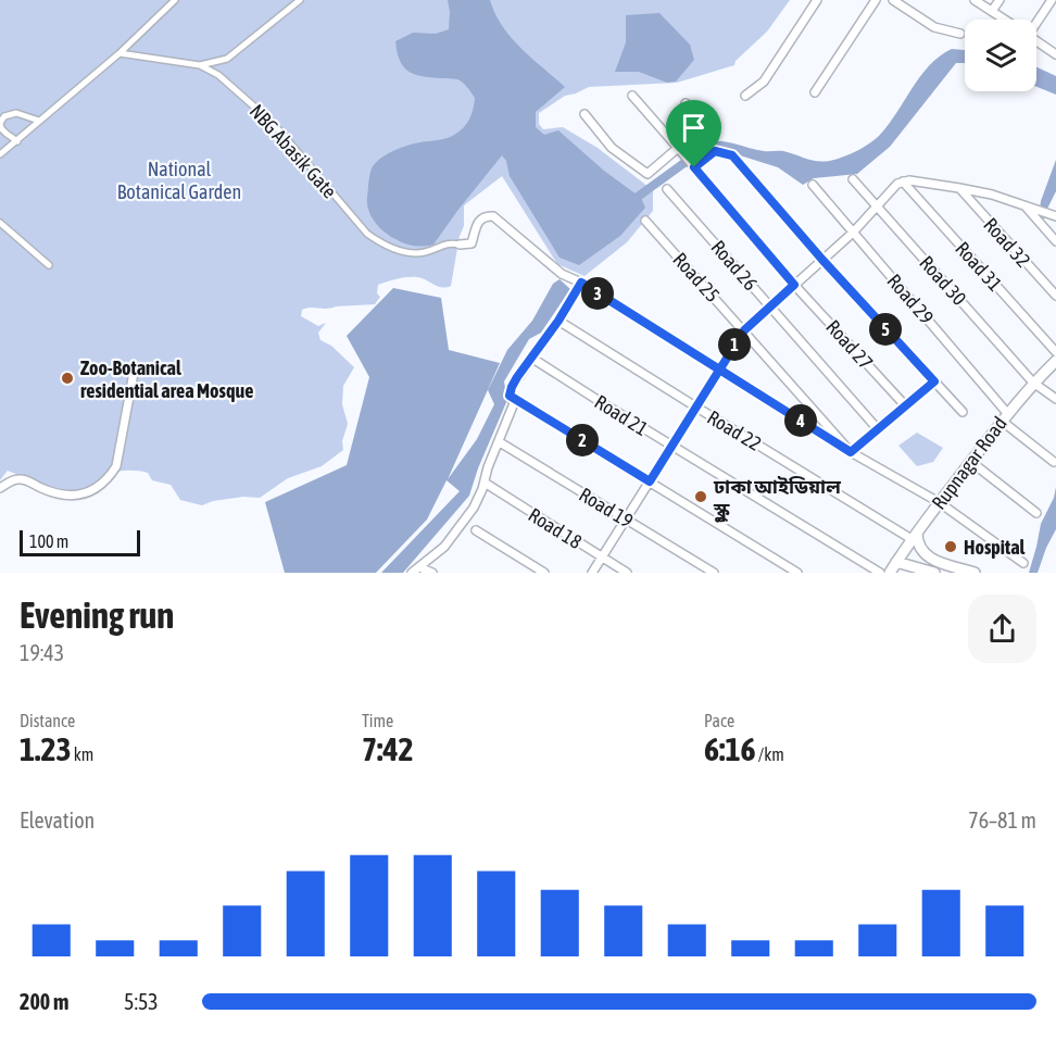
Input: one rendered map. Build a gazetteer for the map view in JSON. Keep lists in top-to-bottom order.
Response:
{
  "streets": {
    "street": [
      "NBG Abasik Gate",
      "Road 32",
      "Road 26",
      "Road 31",
      "Road 25",
      "Road 30",
      "Road 29",
      "Road 27",
      "Road 21",
      "Road 22",
      "Rupnagar Road",
      "Road 19",
      "Road 18"
    ]
  },
  "crossings": [
    ["Road 30", "Rupnagar Road"],
    ["Road 29", "Rupnagar Road"],
    ["Road 22", "Rupnagar Road"]
  ],
  "parks": ["National Botanical Garden"],
  "places": ["Zoo-Botanical residential area Mosque", "ঢাকা আইডিয়াল স্কুল", "Hospital"],
  "scale_bar": "100 m",
  "page": {
    "pins": [
      "3",
      "5",
      "1",
      "4",
      "2"
    ],
    "scale": "100 m",
    "heading": ["Evening run", "19:43"],
    "stats": [
      ["Distance", "1.23 km"],
      ["Time", "7:42"],
      ["Pace", "6:16 /km"]
    ],
    "chart": ["Elevation", "76–81 m"],
    "list": [
      {
        "name": "200 m",
        "note": "5:53"
      }
    ]
  }
}
